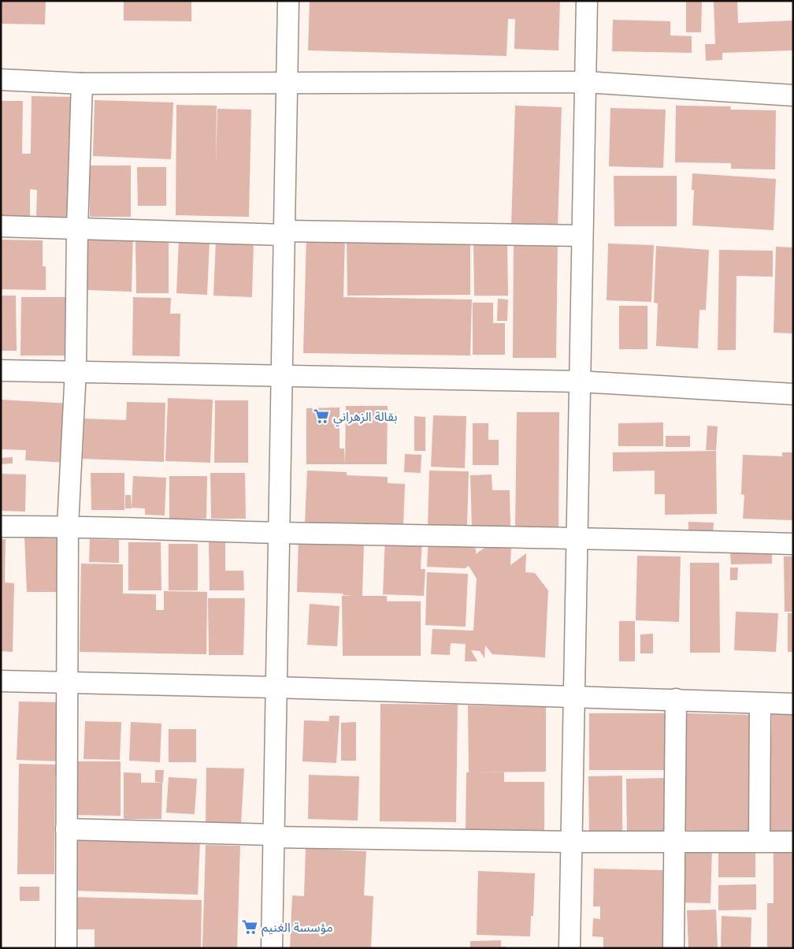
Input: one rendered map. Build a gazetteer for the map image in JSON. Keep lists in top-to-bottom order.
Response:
{
  "places": {
    "supermarket": ["بقالة الزهراني", "مؤسسة الغنيم"]
  }
}
